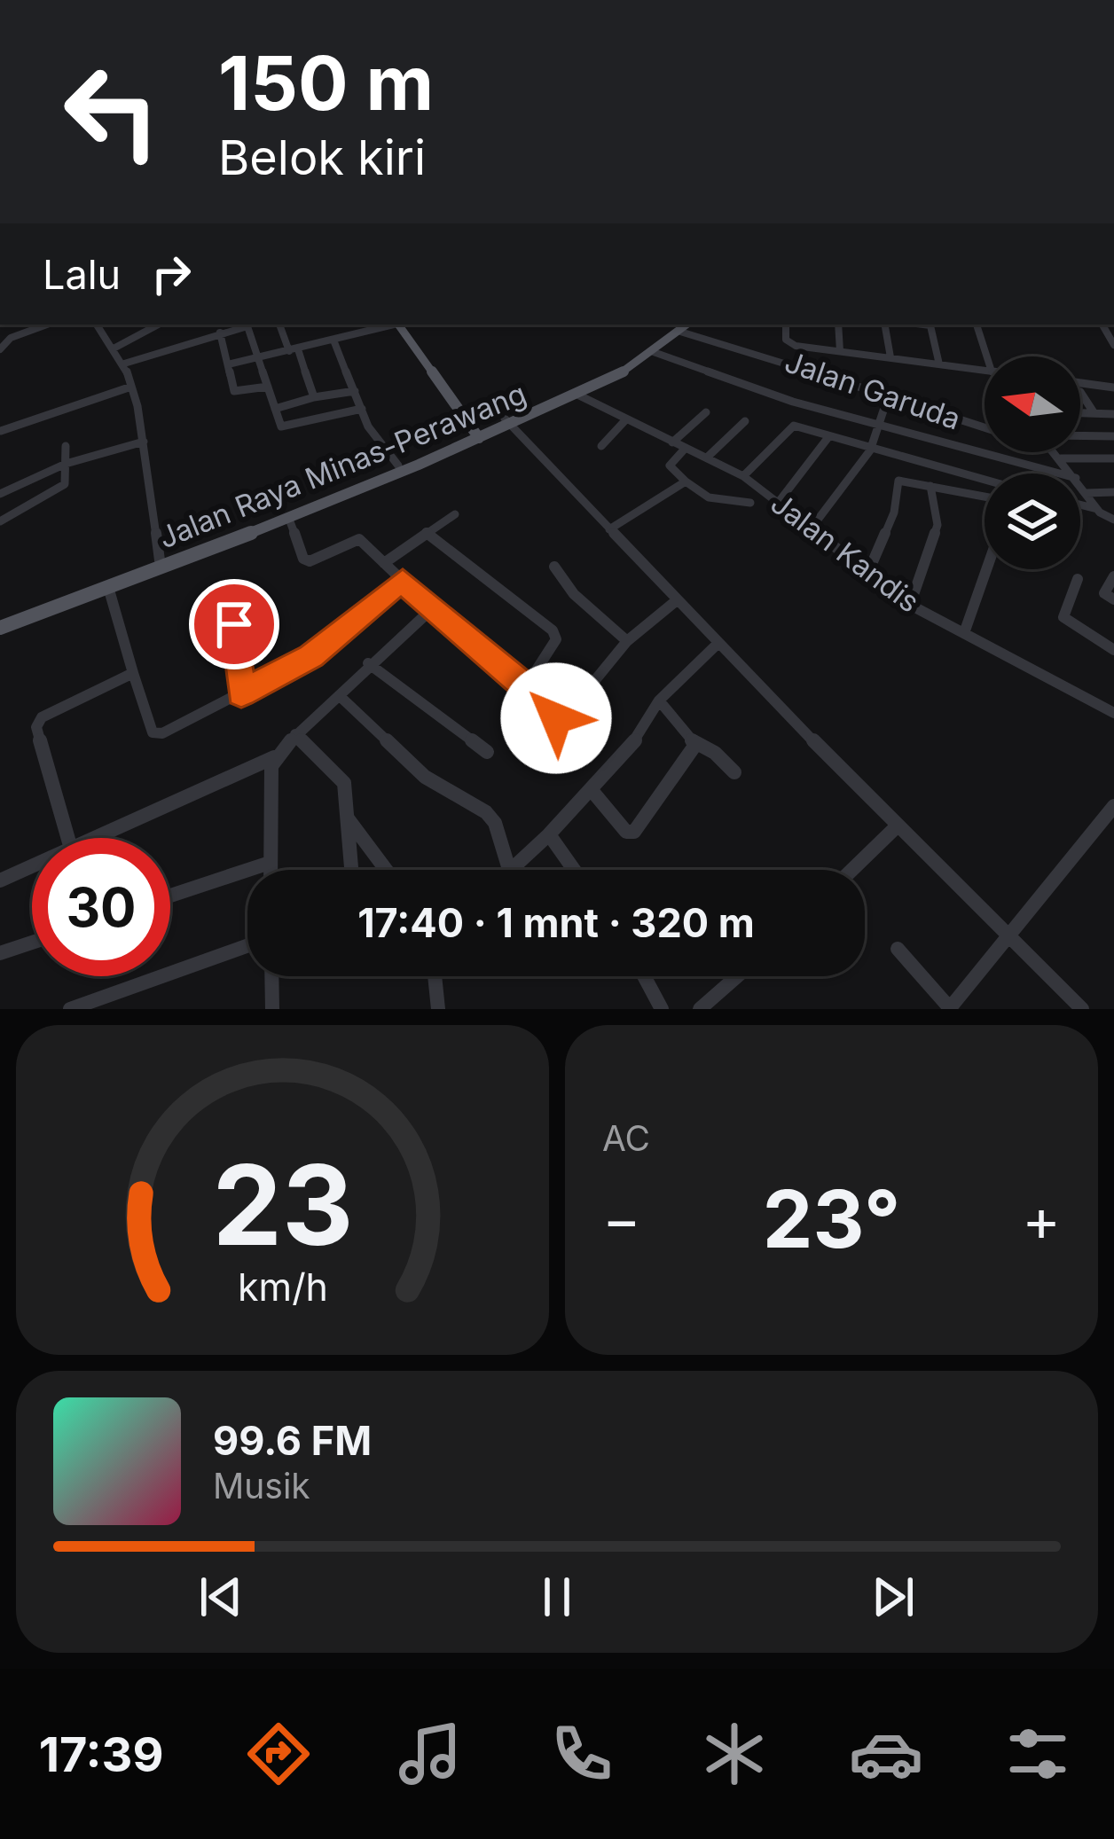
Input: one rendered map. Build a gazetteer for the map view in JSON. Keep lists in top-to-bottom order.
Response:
{
  "streets": {
    "main road": ["Jalan Raya Minas-Perawang"],
    "street": ["Jalan Garuda", "Jalan Kandis"]
  },
  "crossings": [
    ["Jalan Garuda", "Jalan Raya Minas-Perawang"],
    ["Jalan Raya Minas-Perawang", "Jalan Kandis"]
  ],
  "north": "left",
  "page": {
    "turn": ["150 m", "Belok kiri"],
    "then": "Lalu",
    "limit": "30",
    "trip": "17:40 · 1 mnt · 320 m",
    "tile": "AC",
    "heat": ["−", "23°", "+"],
    "song": ["99.6 FM", "Musik"],
    "tabs": "17:39",
    "gauge": ["23", "km/h"]
  }
}
